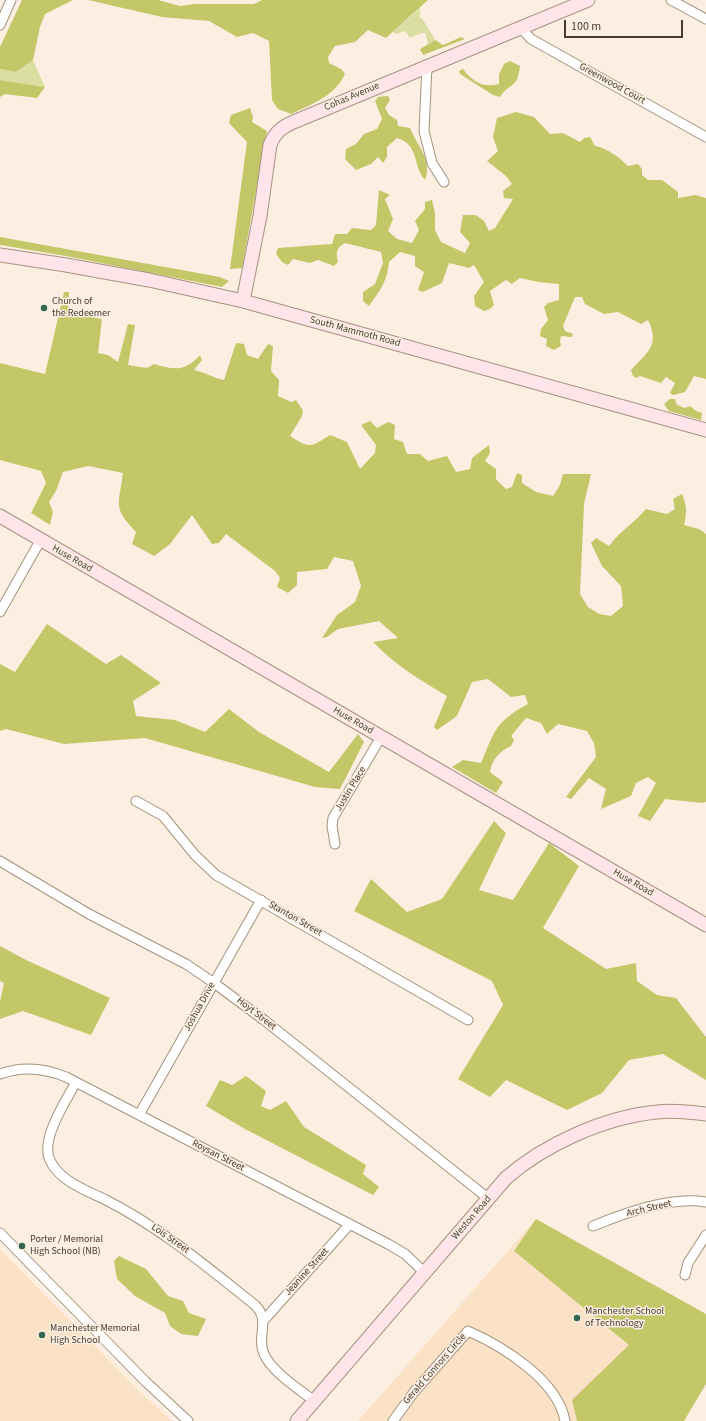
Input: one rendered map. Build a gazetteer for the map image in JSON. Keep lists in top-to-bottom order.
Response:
{
  "streets": {
    "street": [
      "Greenwood Court",
      "Cohas Avenue",
      "South Mammoth Road",
      "Huse Road",
      "Justin Place",
      "Stanton Street",
      "Joshua Drive",
      "Hoyt Street",
      "Roysan Street",
      "Arch Street",
      "Weston Road",
      "Lois Street",
      "Jeanine Street",
      "Gerald Connors Circle"
    ]
  },
  "crossings": [
    ["Greenwood Court", "Cohas Avenue"],
    ["Cohas Avenue", "South Mammoth Road"],
    ["Huse Road", "Justin Place"],
    ["Stanton Street", "Joshua Drive"],
    ["Joshua Drive", "Hoyt Street"],
    ["Joshua Drive", "Roysan Street"],
    ["Hoyt Street", "Weston Road"],
    ["Roysan Street", "Weston Road"],
    ["Roysan Street", "Lois Street"],
    ["Roysan Street", "Jeanine Street"],
    ["Lois Street", "Jeanine Street"]
  ],
  "places": [
    "Church of the Redeemer",
    "Porter / Memorial High School (NB)",
    "Manchester School of Technology",
    "Manchester Memorial High School"
  ],
  "scale_bar": "100 m"
}
